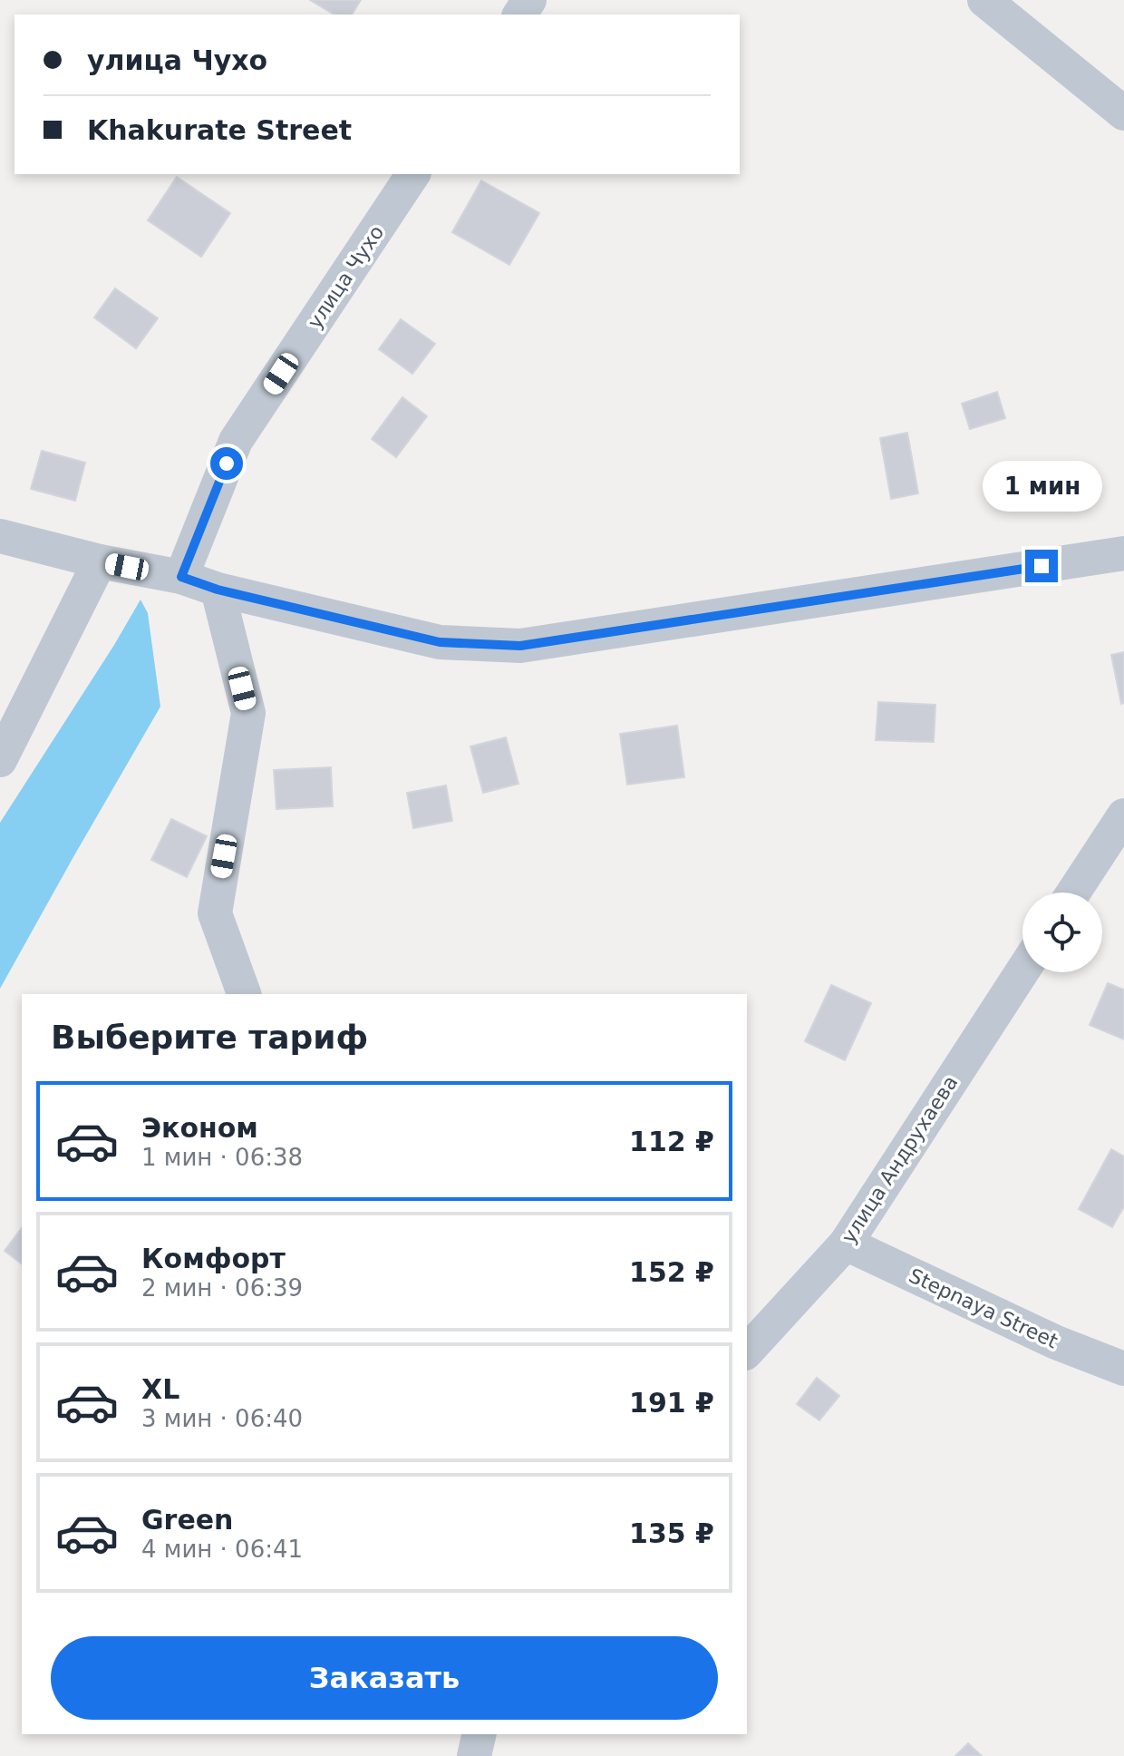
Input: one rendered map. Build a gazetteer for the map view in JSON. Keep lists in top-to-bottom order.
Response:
{
  "streets": {
    "street": ["улица Чухо", "улица Андрухаева", "Stepnaya Street"]
  },
  "crossings": [
    ["улица Андрухаева", "Stepnaya Street"]
  ],
  "page": {
    "banner": ["улица Чухо", "Khakurate Street"],
    "bubble": "1 мин",
    "heading": "Выберите тариф",
    "list": [
      {
        "name": "Эконом",
        "note": "1 мин · 06:38",
        "value": "112 ₽"
      },
      {
        "name": "Комфорт",
        "note": "2 мин · 06:39",
        "value": "152 ₽"
      },
      {
        "name": "XL",
        "note": "3 мин · 06:40",
        "value": "191 ₽"
      },
      {
        "name": "Green",
        "note": "4 мин · 06:41",
        "value": "135 ₽"
      }
    ],
    "buttons": "Заказать"
  }
}
